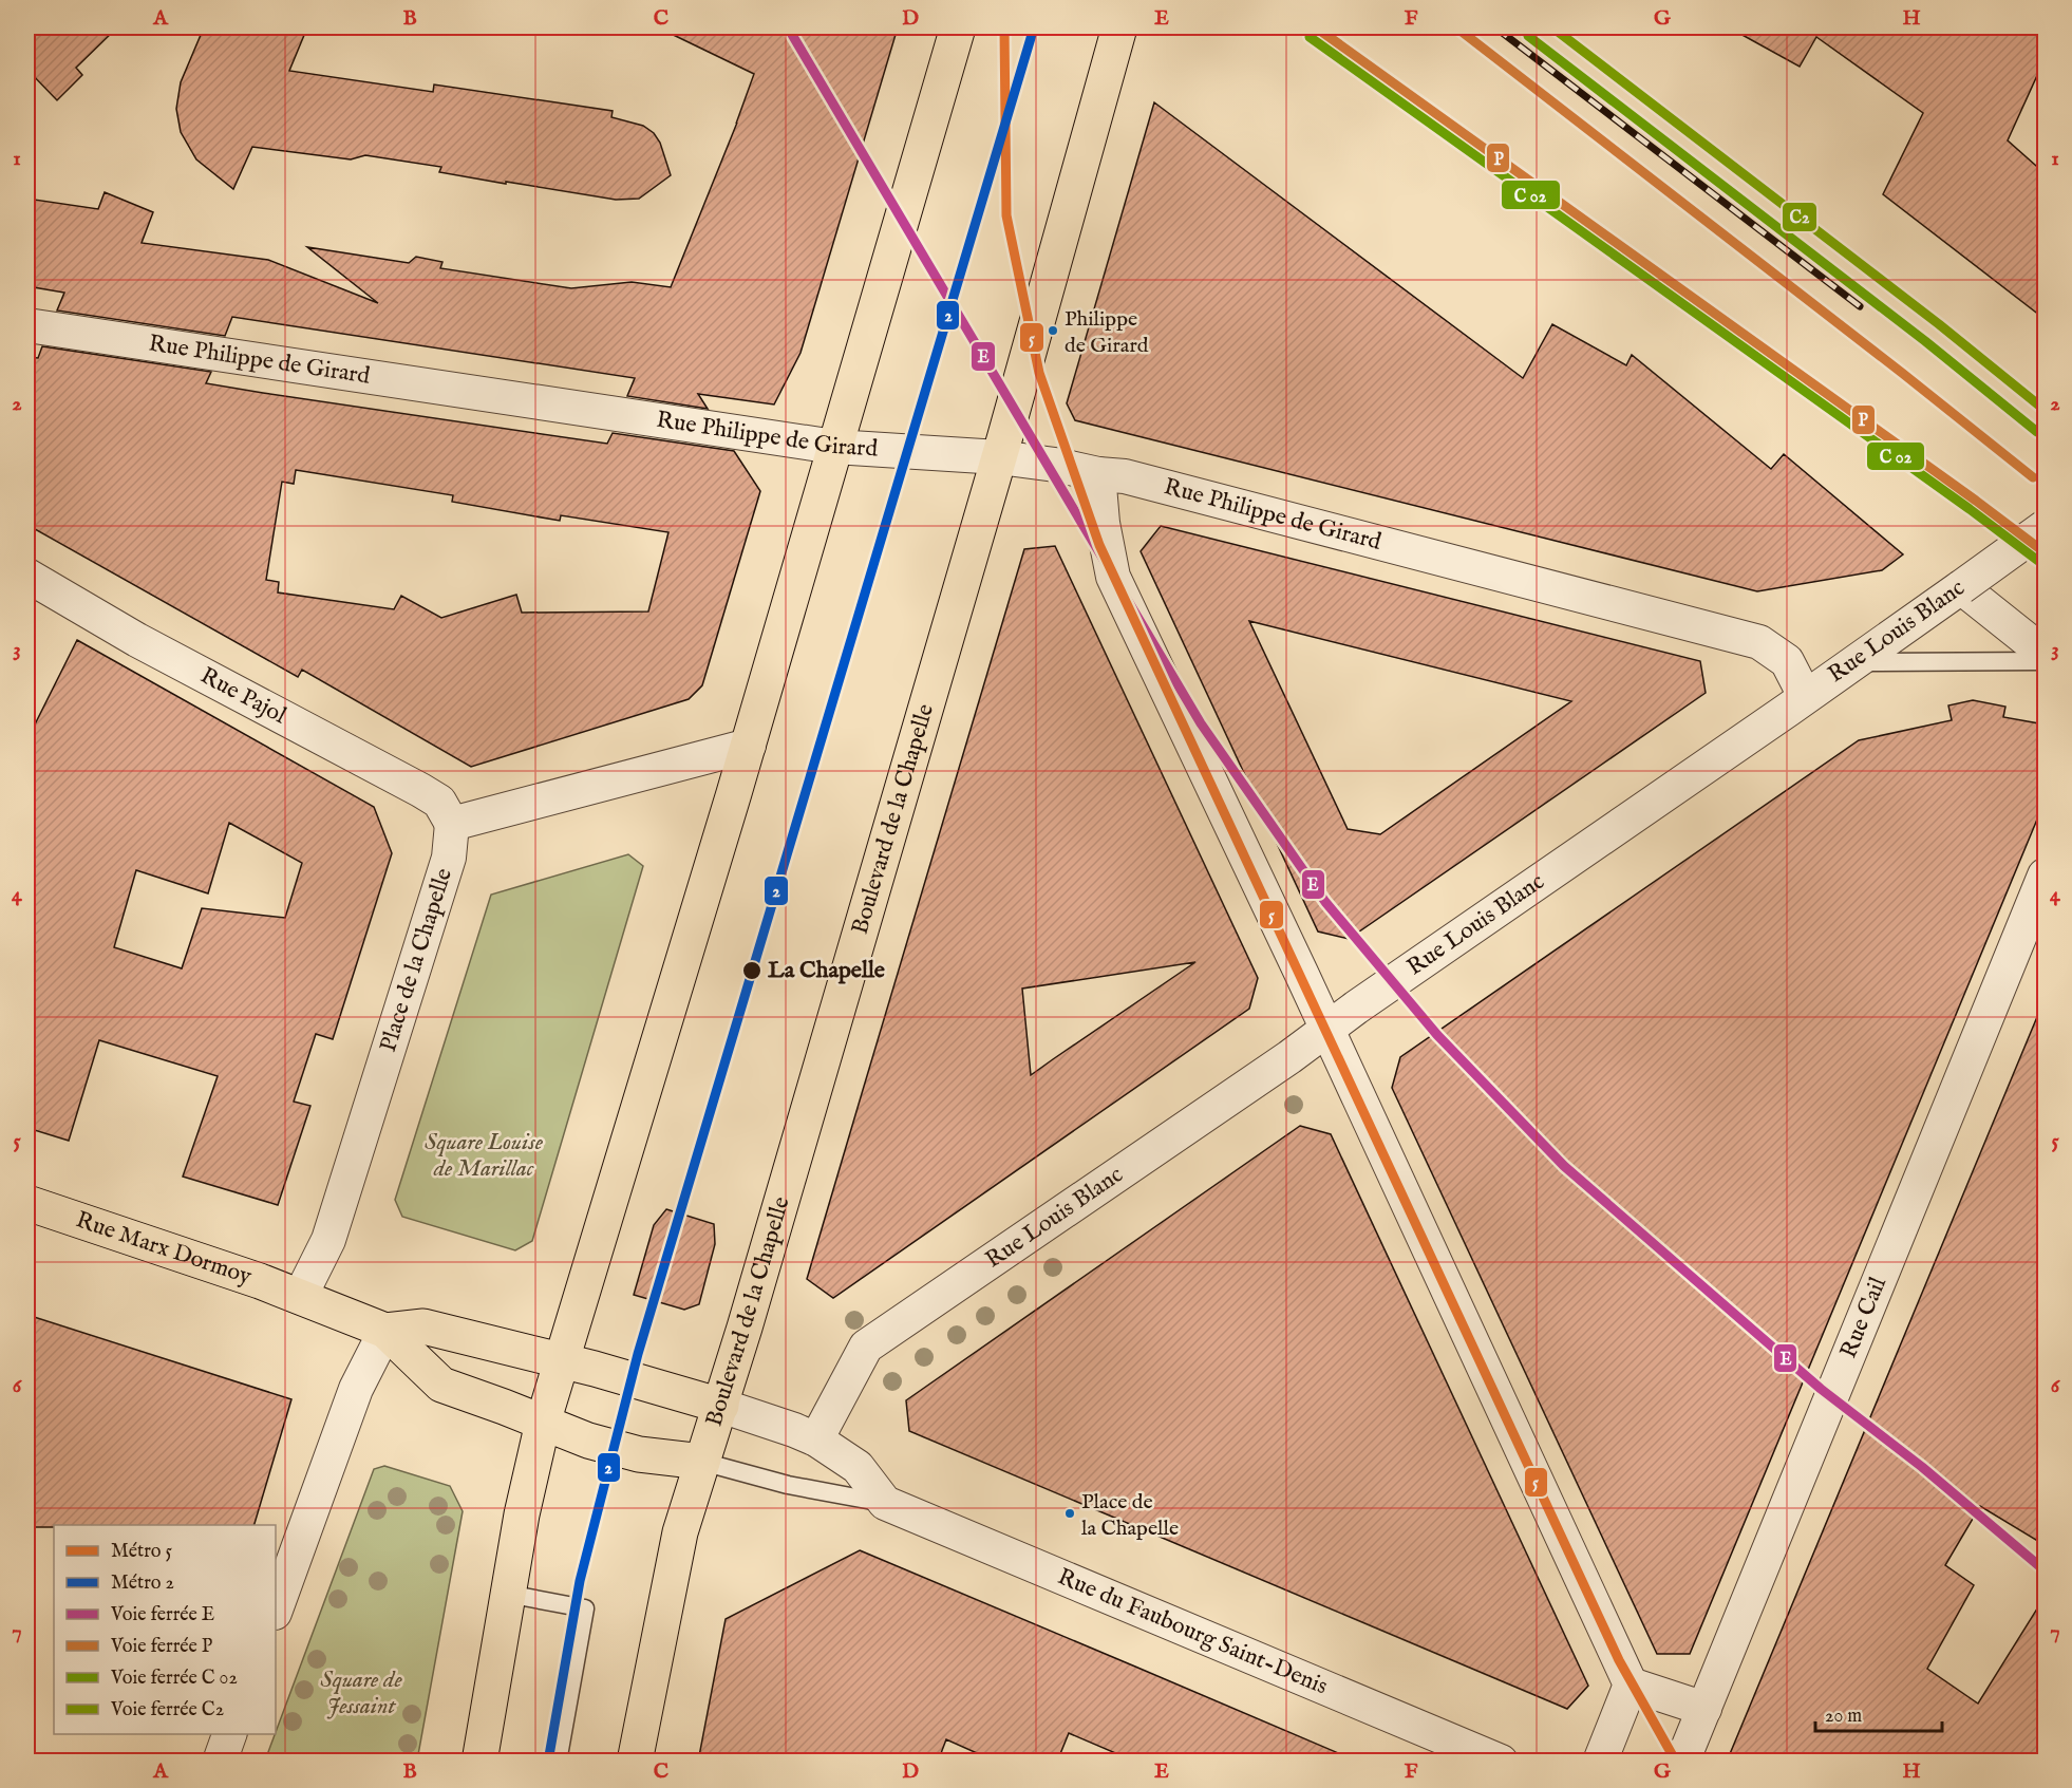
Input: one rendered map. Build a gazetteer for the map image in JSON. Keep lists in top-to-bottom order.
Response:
{
  "streets": {
    "main road": ["Boulevard de la Chapelle", "Rue Marx Dormoy"],
    "street": [
      "Rue Philippe de Girard",
      "Rue Louis Blanc",
      "Rue Pajol",
      "Place de la Chapelle",
      "Rue Cail",
      "Rue du Faubourg Saint-Denis"
    ]
  },
  "crossings": [
    ["Rue Philippe de Girard", "Rue Louis Blanc"],
    ["Rue Philippe de Girard", "Boulevard de la Chapelle"],
    ["Rue Louis Blanc", "Rue du Faubourg Saint-Denis"],
    ["Rue Pajol", "Place de la Chapelle"],
    ["Boulevard de la Chapelle", "Rue du Faubourg Saint-Denis"],
    ["Place de la Chapelle", "Rue Marx Dormoy"]
  ],
  "parks": ["Square Louise de Marillac", "Square de Jessaint"],
  "places": ["Philippe de Girard", "La Chapelle", "Place de la Chapelle"],
  "lines": [
    "metro line 5",
    "metro line 2",
    "rail line E",
    "rail line P",
    "rail line C2"
  ],
  "legend": [
    "Métro 5",
    "Métro 2",
    "Voie ferrée E",
    "Voie ferrée P",
    "Voie ferrée C 02",
    "Voie ferrée C2"
  ],
  "scale_bar": "20 m",
  "grid": {
    "columns": [
      "A",
      "B",
      "C",
      "D",
      "E",
      "F",
      "G",
      "H"
    ],
    "rows": [
      "1",
      "2",
      "3",
      "4",
      "5",
      "6",
      "7"
    ]
  }
}
